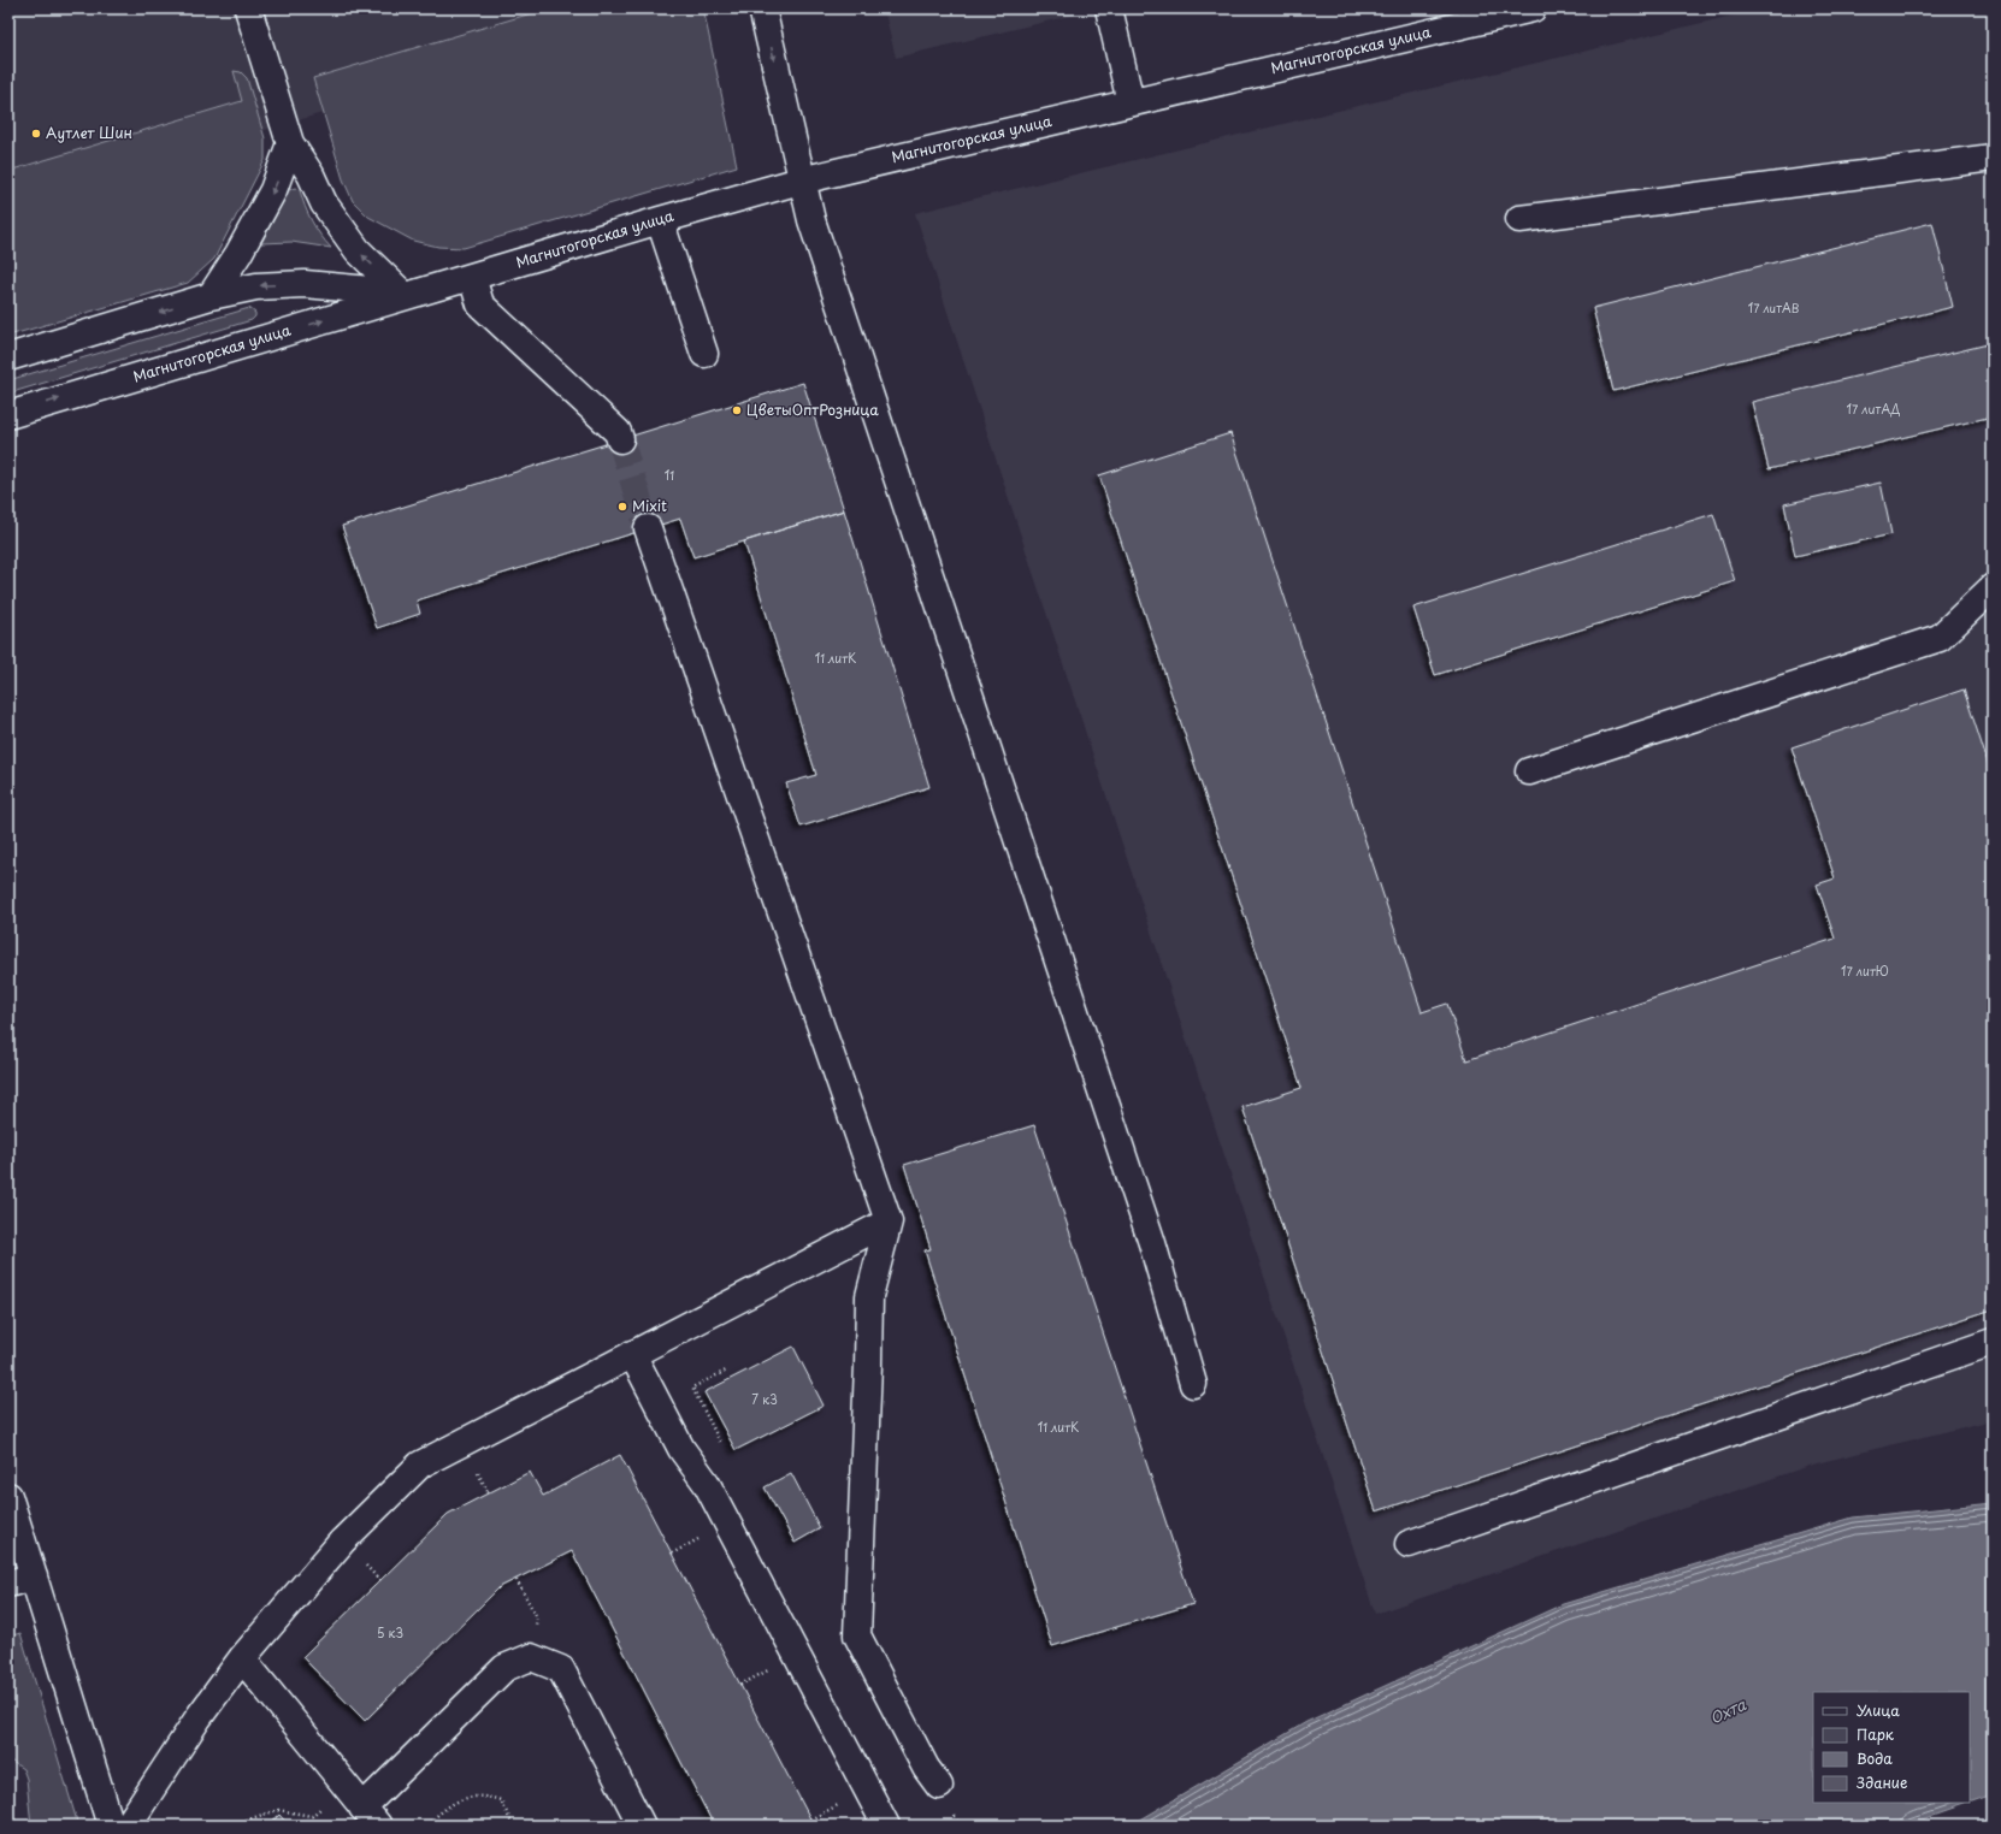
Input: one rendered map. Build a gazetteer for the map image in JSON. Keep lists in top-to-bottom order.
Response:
{
  "streets": {
    "street": ["Магнитогорская улица"]
  },
  "water": ["Охта"],
  "places": ["Аутлет Шин", "ЦветыОптРозница", "Mixit"],
  "house_numbers": [
    "17 литАВ",
    "17 литАД",
    "11",
    "11 литК",
    "17 литЮ",
    "7 к3",
    "11 литК",
    "5 к3"
  ],
  "legend": [
    "Улица",
    "Парк",
    "Вода",
    "Здание"
  ]
}
